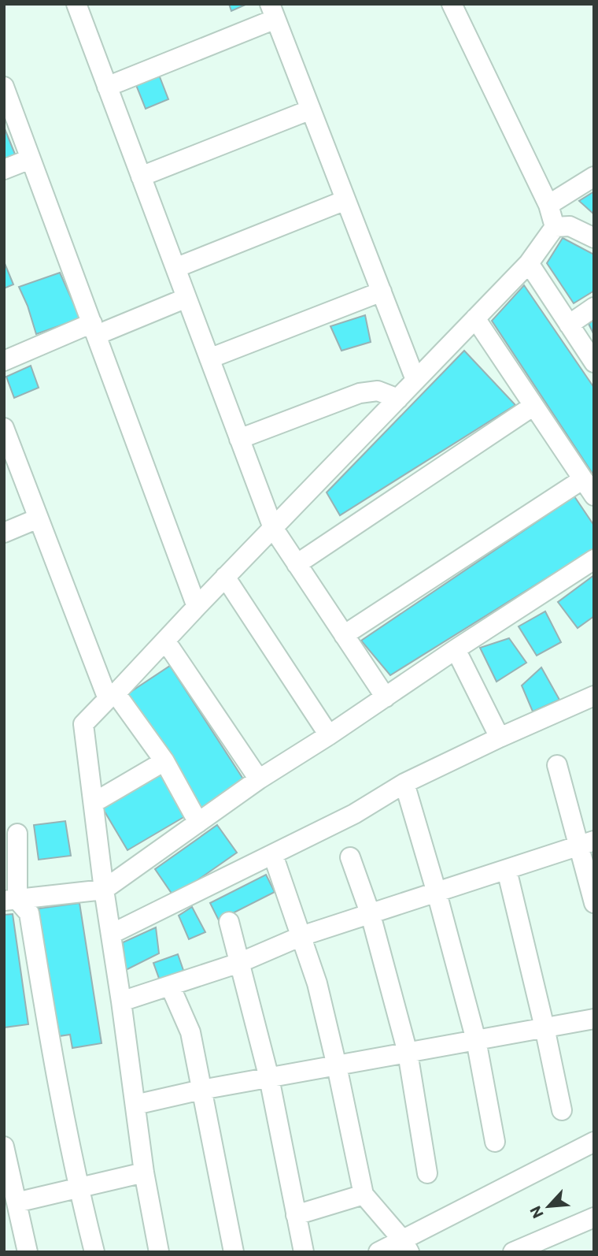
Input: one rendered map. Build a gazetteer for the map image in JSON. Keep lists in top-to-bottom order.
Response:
{
  "north": "bottom left"
}
